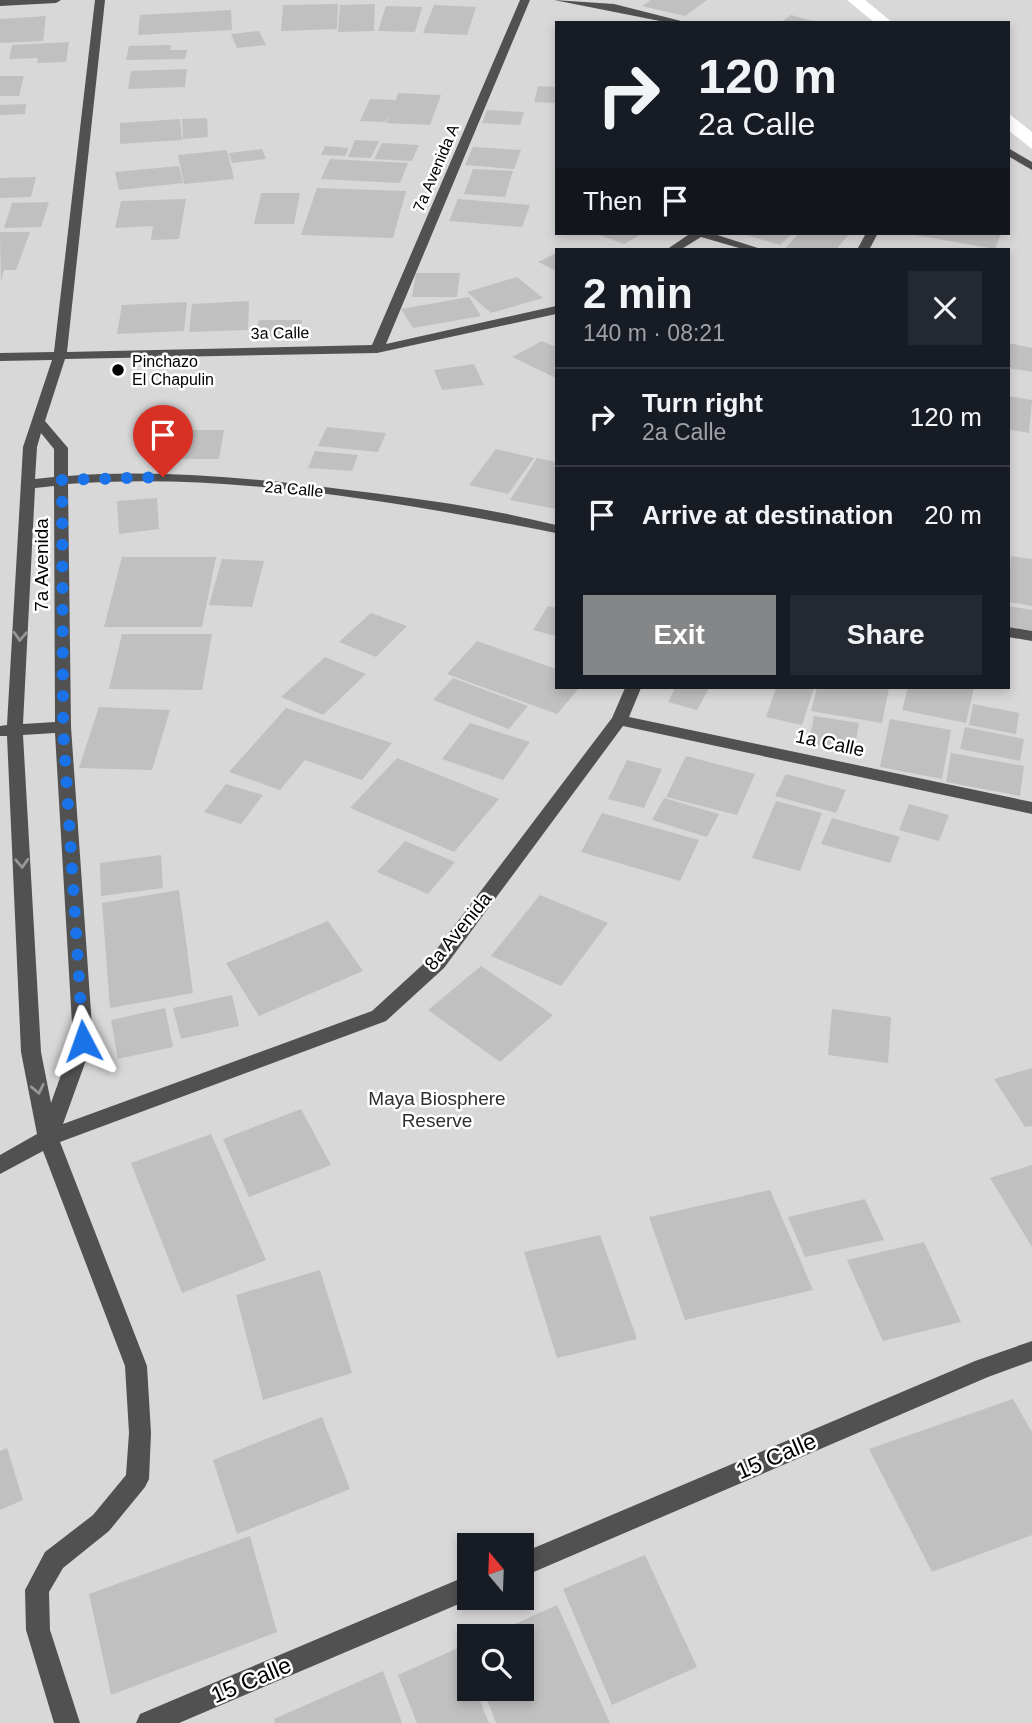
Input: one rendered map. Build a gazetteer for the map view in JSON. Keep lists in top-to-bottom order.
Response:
{
  "streets": {
    "street": [
      "7a Avenida A",
      "3a Calle",
      "2a Calle",
      "7a Avenida",
      "1a Calle",
      "8a Avenida",
      "15 Calle"
    ]
  },
  "crossings": [
    ["7a Avenida A", "3a Calle"],
    ["2a Calle", "7a Avenida"],
    ["7a Avenida", "8a Avenida"],
    ["1a Calle", "8a Avenida"]
  ],
  "parks": ["Maya Biosphere Reserve"],
  "places": ["Pinchazo El Chapulin"],
  "north": "top",
  "page": {
    "turn": ["120 m", "2a Calle"],
    "then": "Then",
    "heading": ["2 min", "140 m · 08:21"],
    "list": [
      {
        "name": "Turn right",
        "note": "2a Calle",
        "value": "120 m"
      },
      {
        "name": "Arrive at destination",
        "value": "20 m"
      }
    ],
    "buttons": ["Exit", "Share"]
  }
}
